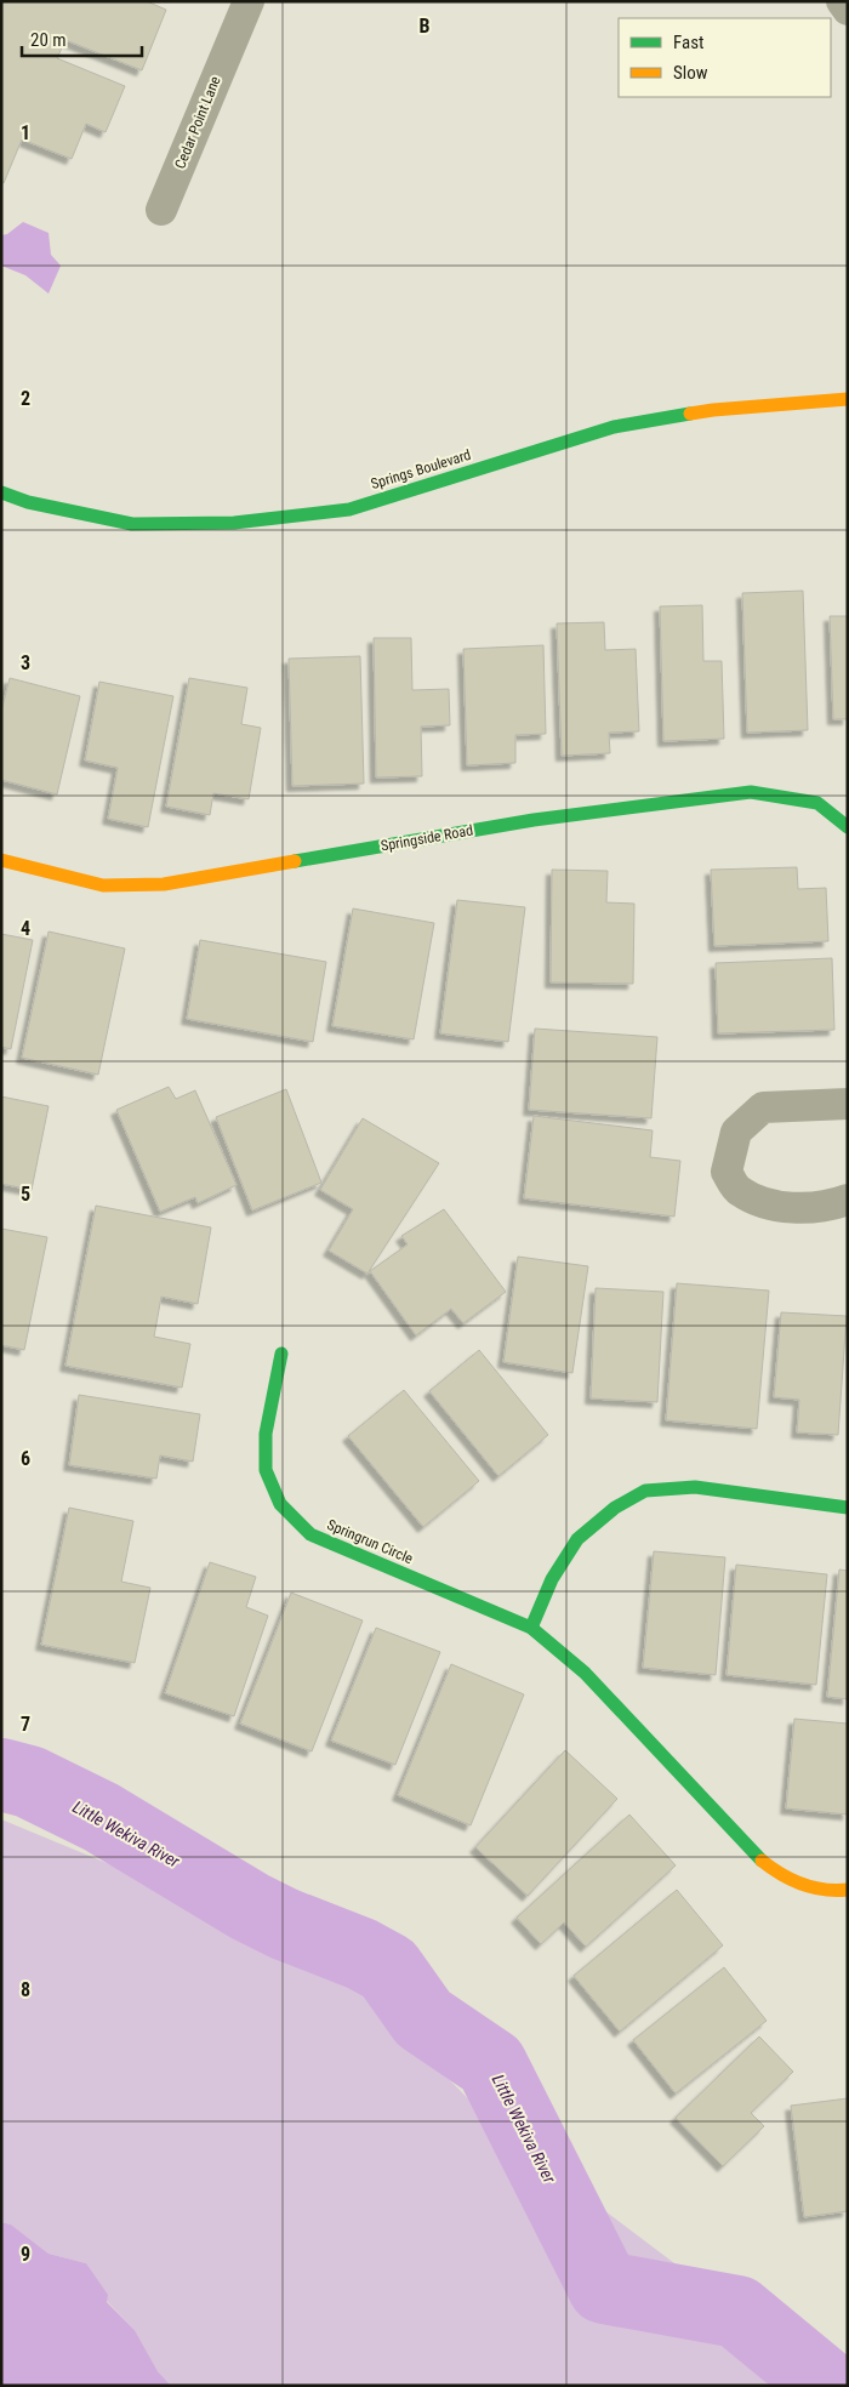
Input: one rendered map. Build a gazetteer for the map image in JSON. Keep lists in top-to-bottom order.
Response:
{
  "streets": {
    "street": [
      "Cedar Point Lane",
      "Springs Boulevard",
      "Springside Road",
      "Springrun Circle"
    ]
  },
  "water": ["Little Wekiva River"],
  "legend": ["Fast", "Slow"],
  "scale_bar": "20 m",
  "grid": {
    "columns": ["B"],
    "rows": [
      "1",
      "2",
      "3",
      "4",
      "5",
      "6",
      "7",
      "8",
      "9"
    ]
  }
}
